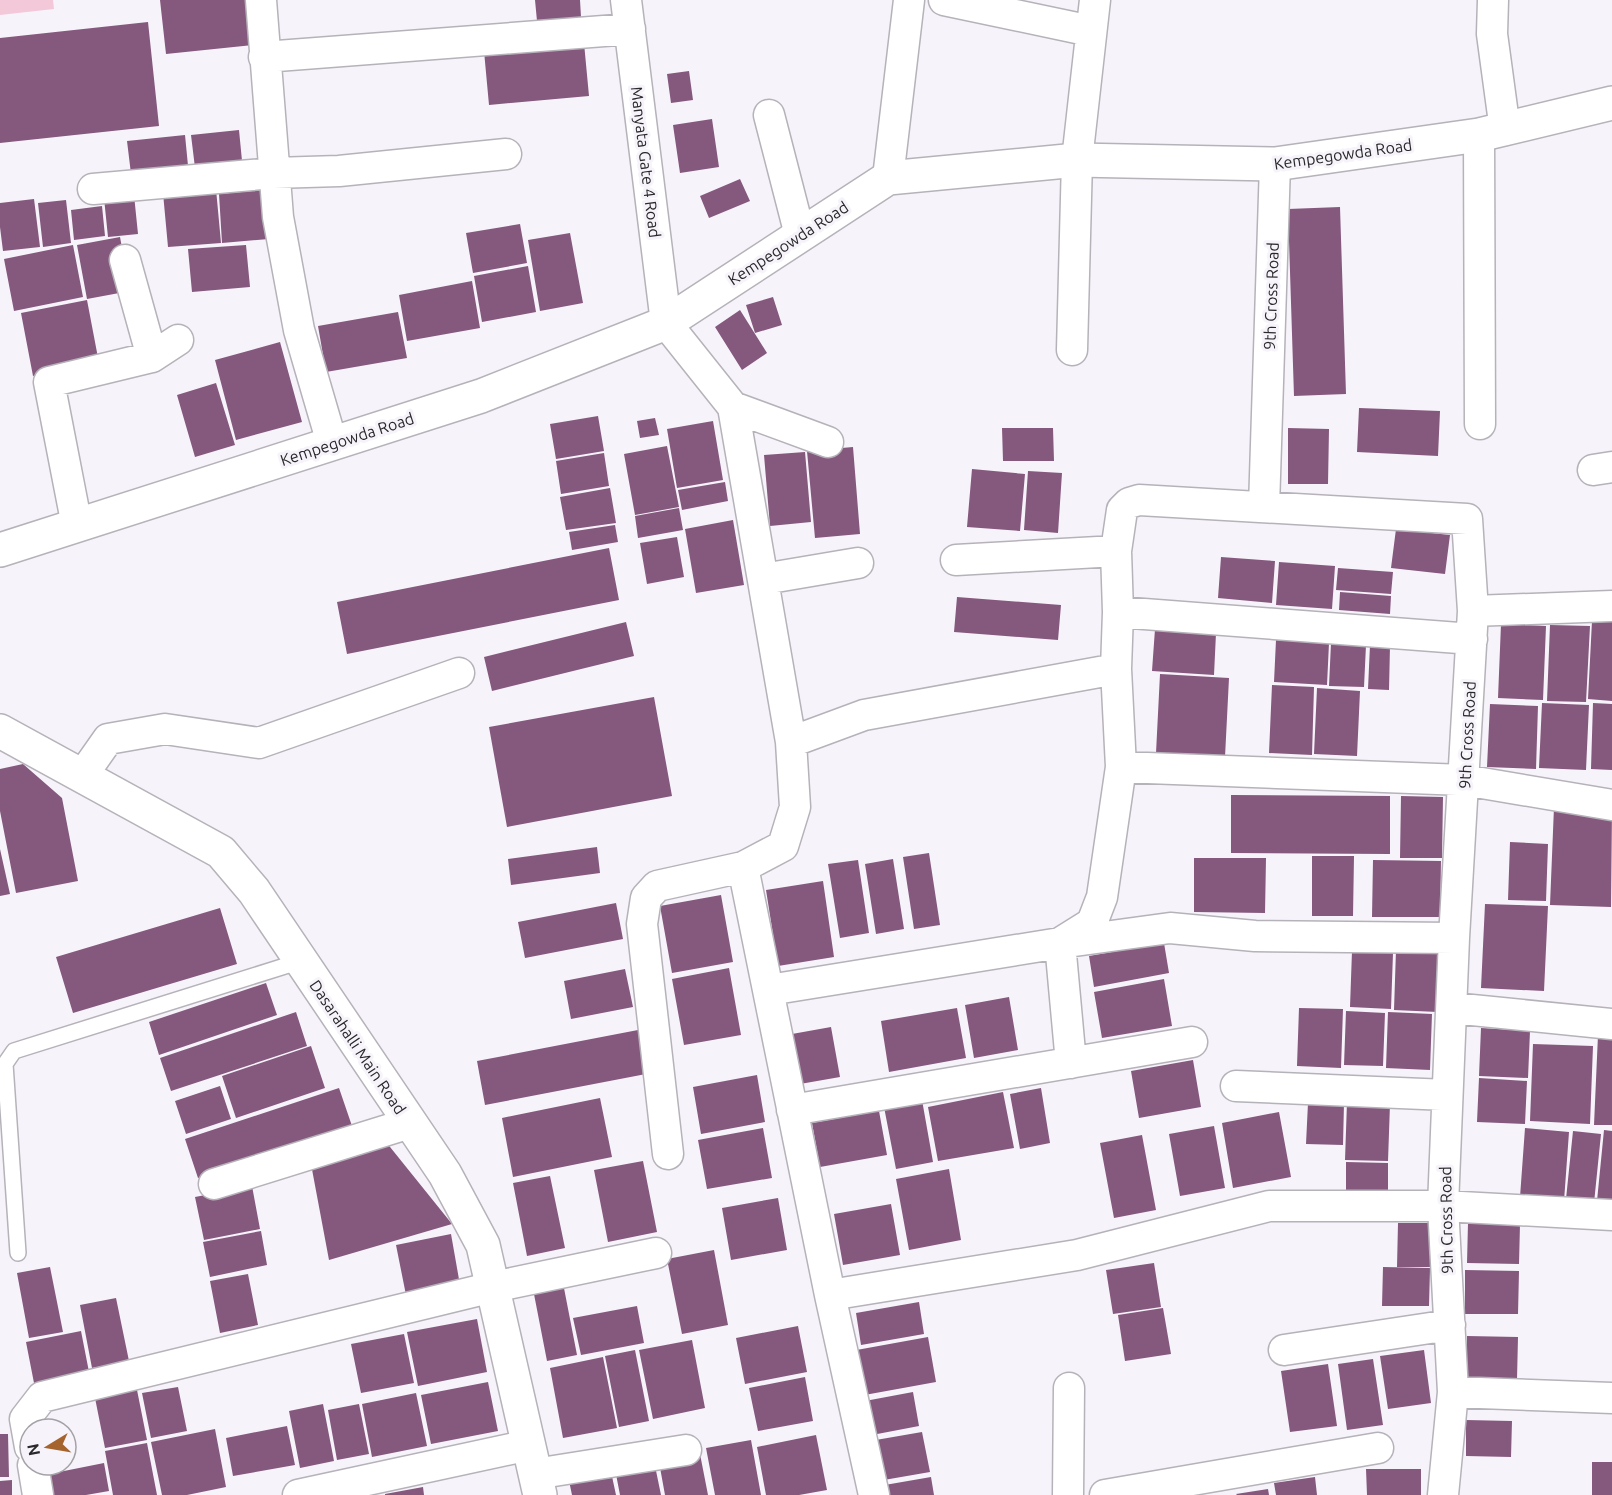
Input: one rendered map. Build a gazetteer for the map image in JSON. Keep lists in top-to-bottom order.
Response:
{
  "streets": {
    "street": [
      "Kempegowda Road",
      "Manyata Gate 4 Road",
      "9th Cross Road",
      "Dasarahalli Main Road"
    ]
  },
  "crossings": [
    ["Kempegowda Road", "Manyata Gate 4 Road"],
    ["Kempegowda Road", "9th Cross Road"]
  ],
  "north": "left"
}
